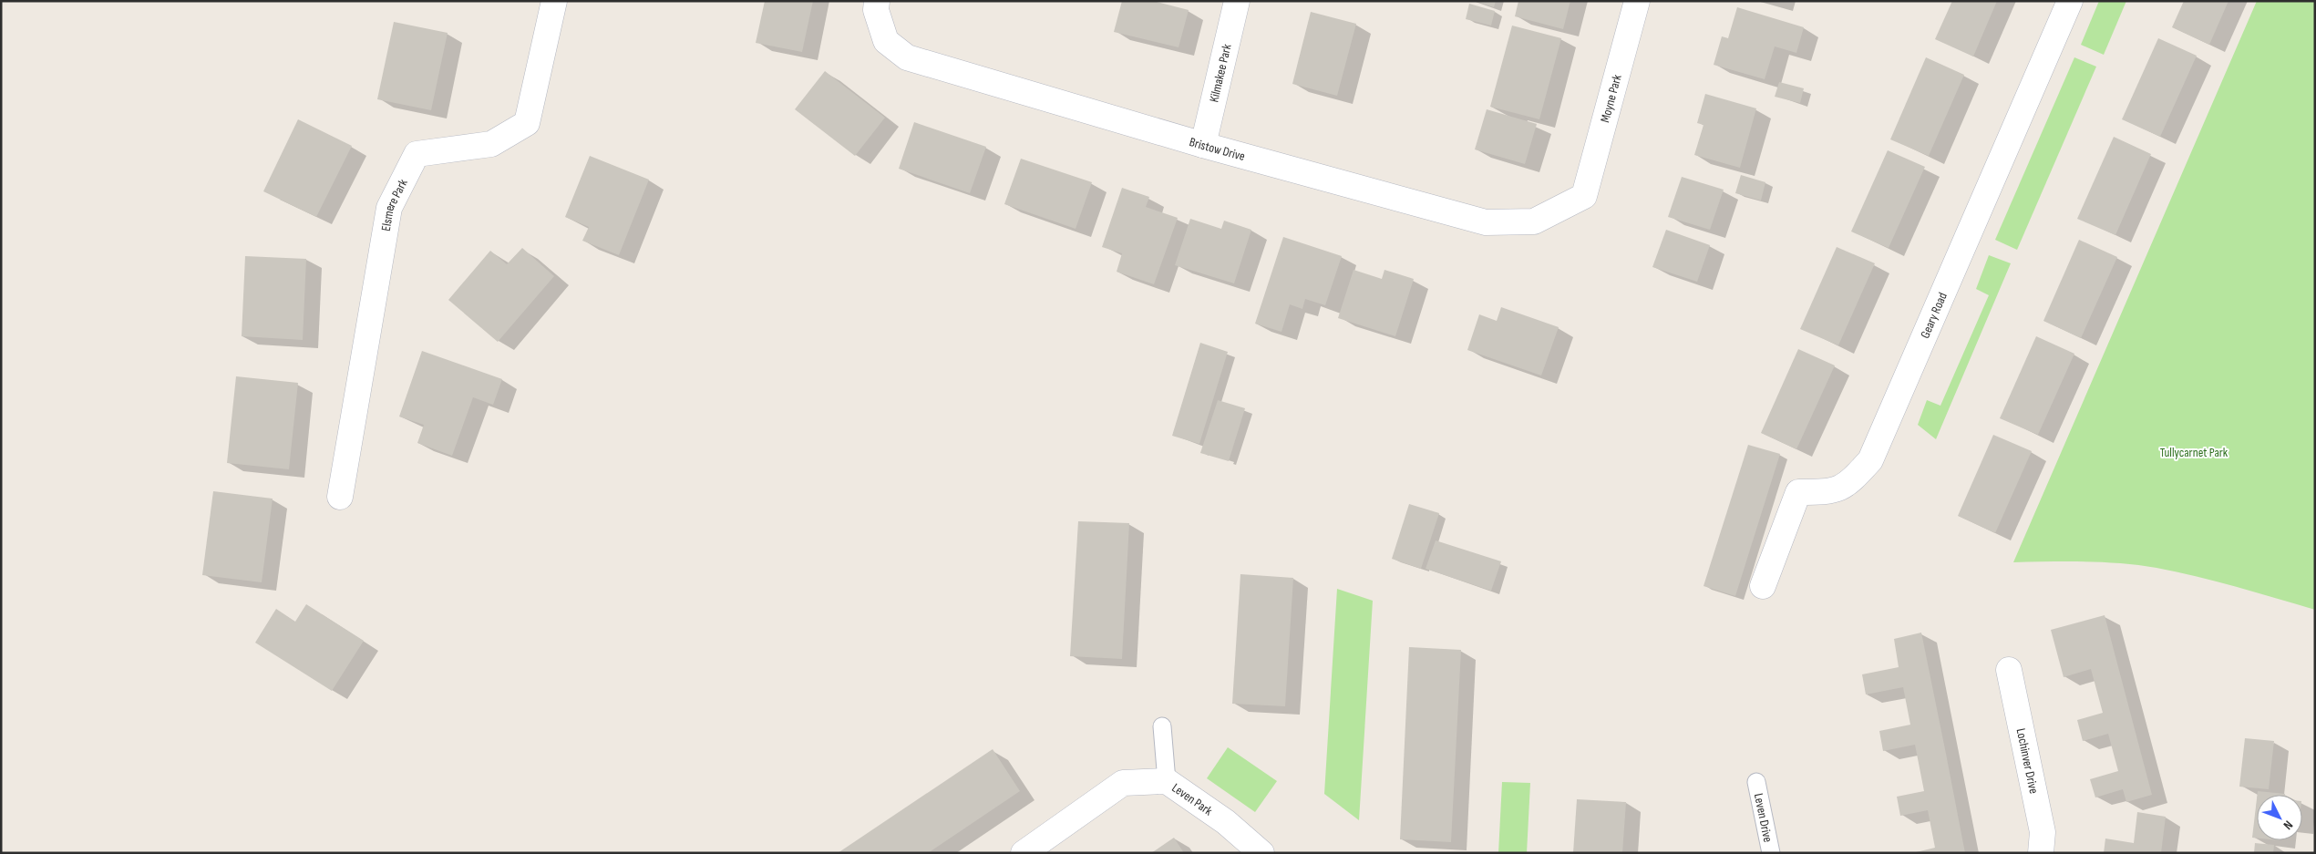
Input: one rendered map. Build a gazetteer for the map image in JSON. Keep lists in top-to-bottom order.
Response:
{
  "streets": {
    "street": [
      "Kilmakee Park",
      "Moyne Park",
      "Bristow Drive",
      "Elsmere Park",
      "Geary Road",
      "Lochinver Drive",
      "Leven Park"
    ],
    "lane": ["Leven Drive"]
  },
  "crossings": [
    ["Kilmakee Park", "Bristow Drive"],
    ["Moyne Park", "Bristow Drive"]
  ],
  "parks": ["Tullycarnet Park"],
  "north": "bottom right"
}
